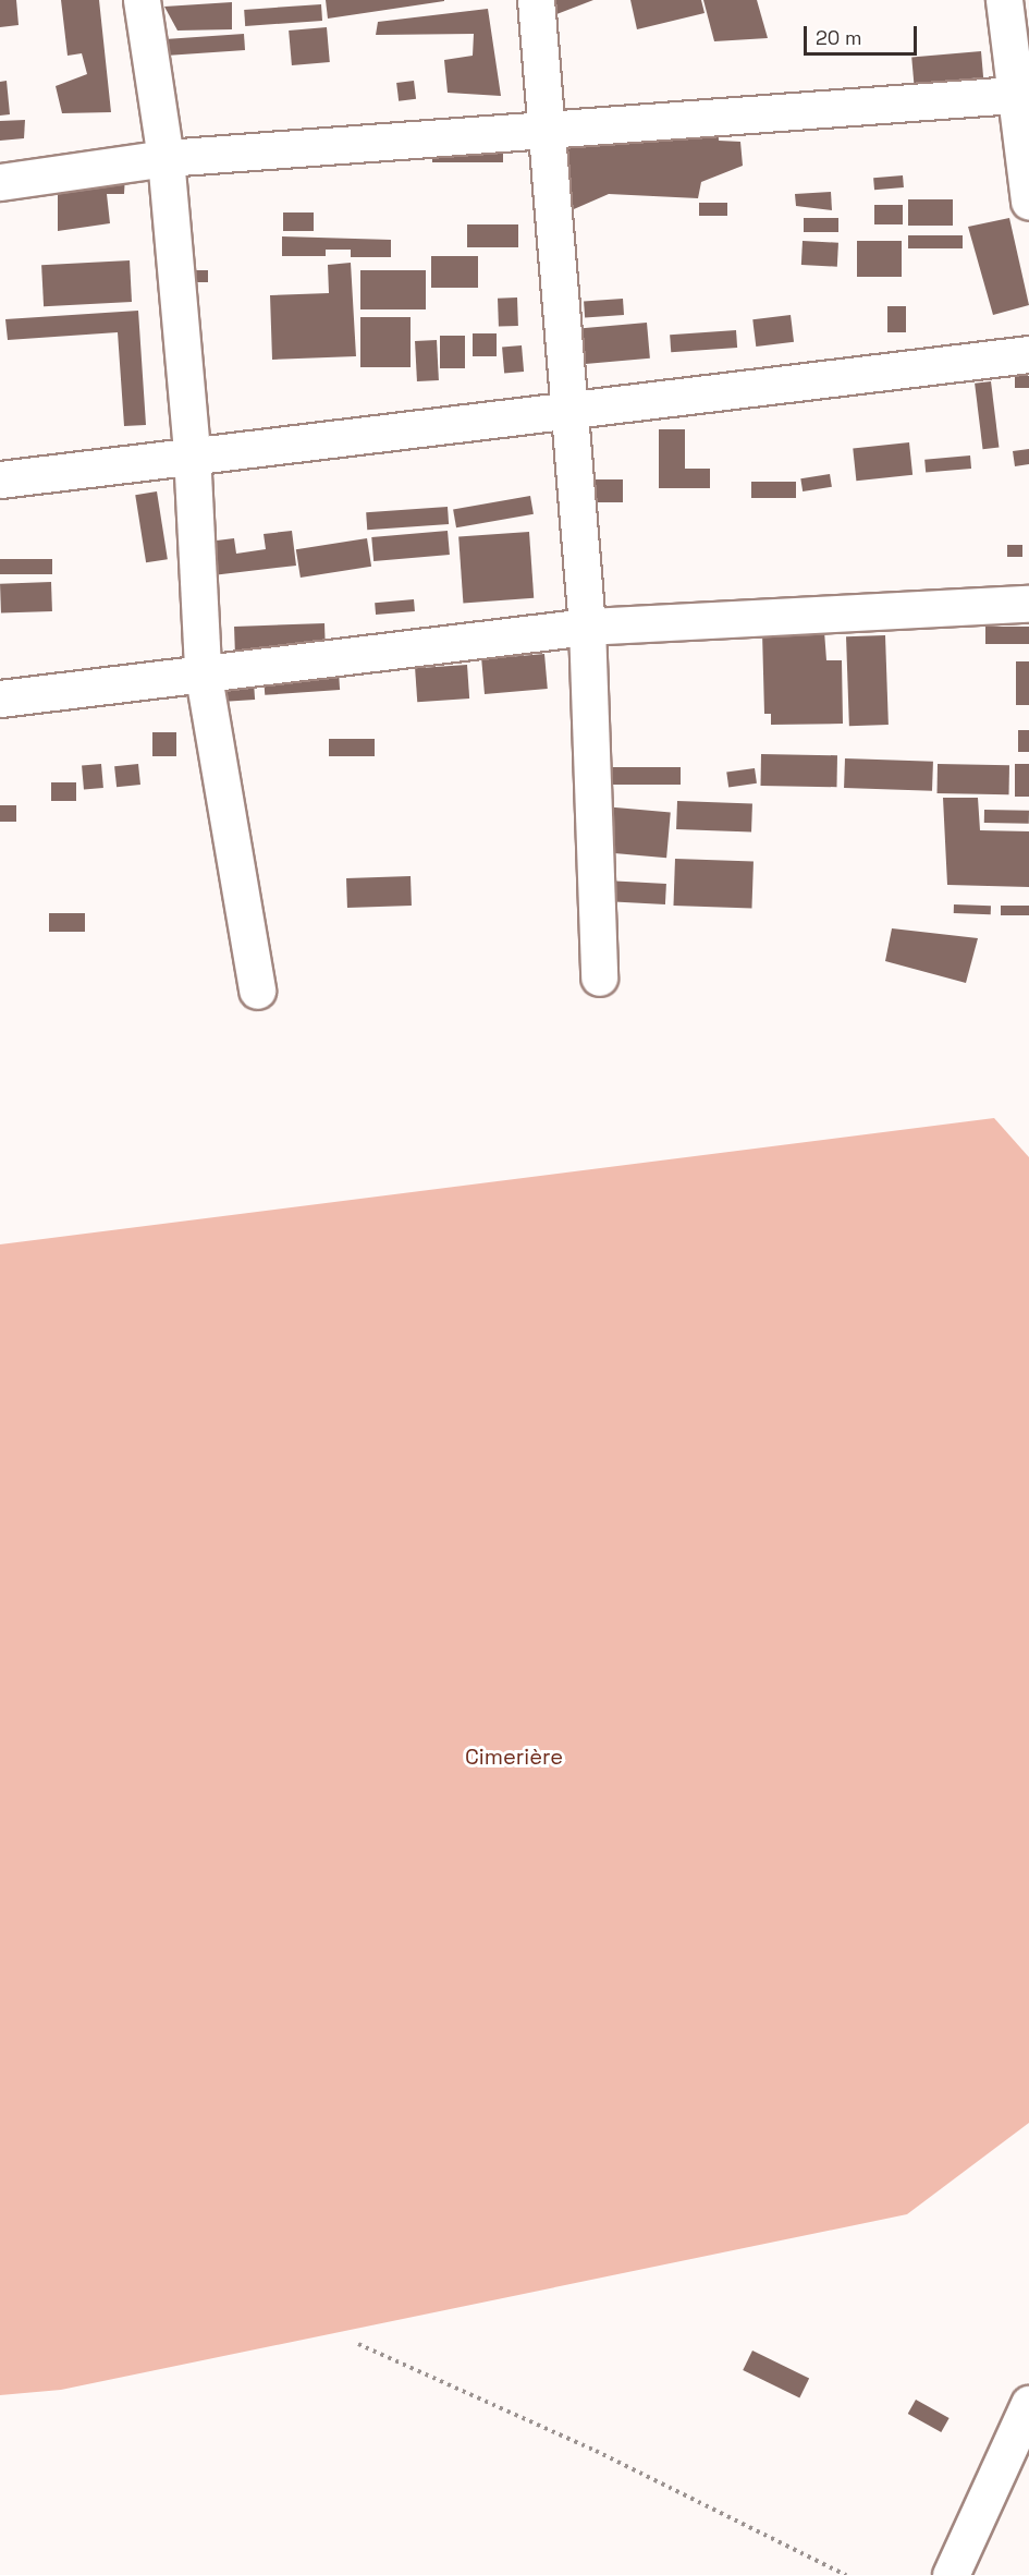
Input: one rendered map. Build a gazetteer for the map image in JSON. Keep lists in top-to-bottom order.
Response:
{
  "parks": ["Cimerière"],
  "scale_bar": "20 m"
}
